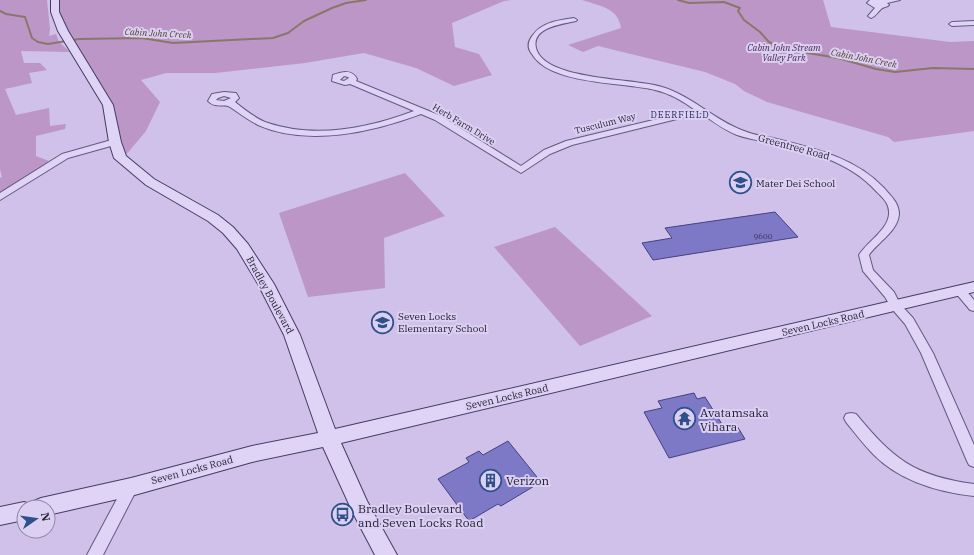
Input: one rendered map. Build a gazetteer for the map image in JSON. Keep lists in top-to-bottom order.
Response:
{
  "streets": {
    "main road": ["Bradley Boulevard", "Seven Locks Road"],
    "street": ["Tusculum Way", "Herb Farm Drive", "Greentree Road"]
  },
  "crossings": [
    ["Tusculum Way", "Herb Farm Drive"],
    ["Tusculum Way", "Greentree Road"],
    ["Greentree Road", "Seven Locks Road"],
    ["Bradley Boulevard", "Seven Locks Road"]
  ],
  "districts": ["DEERFIELD"],
  "water": ["Cabin John Creek"],
  "parks": ["Cabin John Stream Valley Park"],
  "places": {
    "school or university": ["Mater Dei School", "Seven Locks Elementary School"],
    "temple": ["Avatamsaka Vihara"],
    "building": ["Verizon"],
    "bus stop": ["Bradley Boulevard and Seven Locks Road"]
  },
  "house_numbers": ["9600"],
  "north": "right"
}
